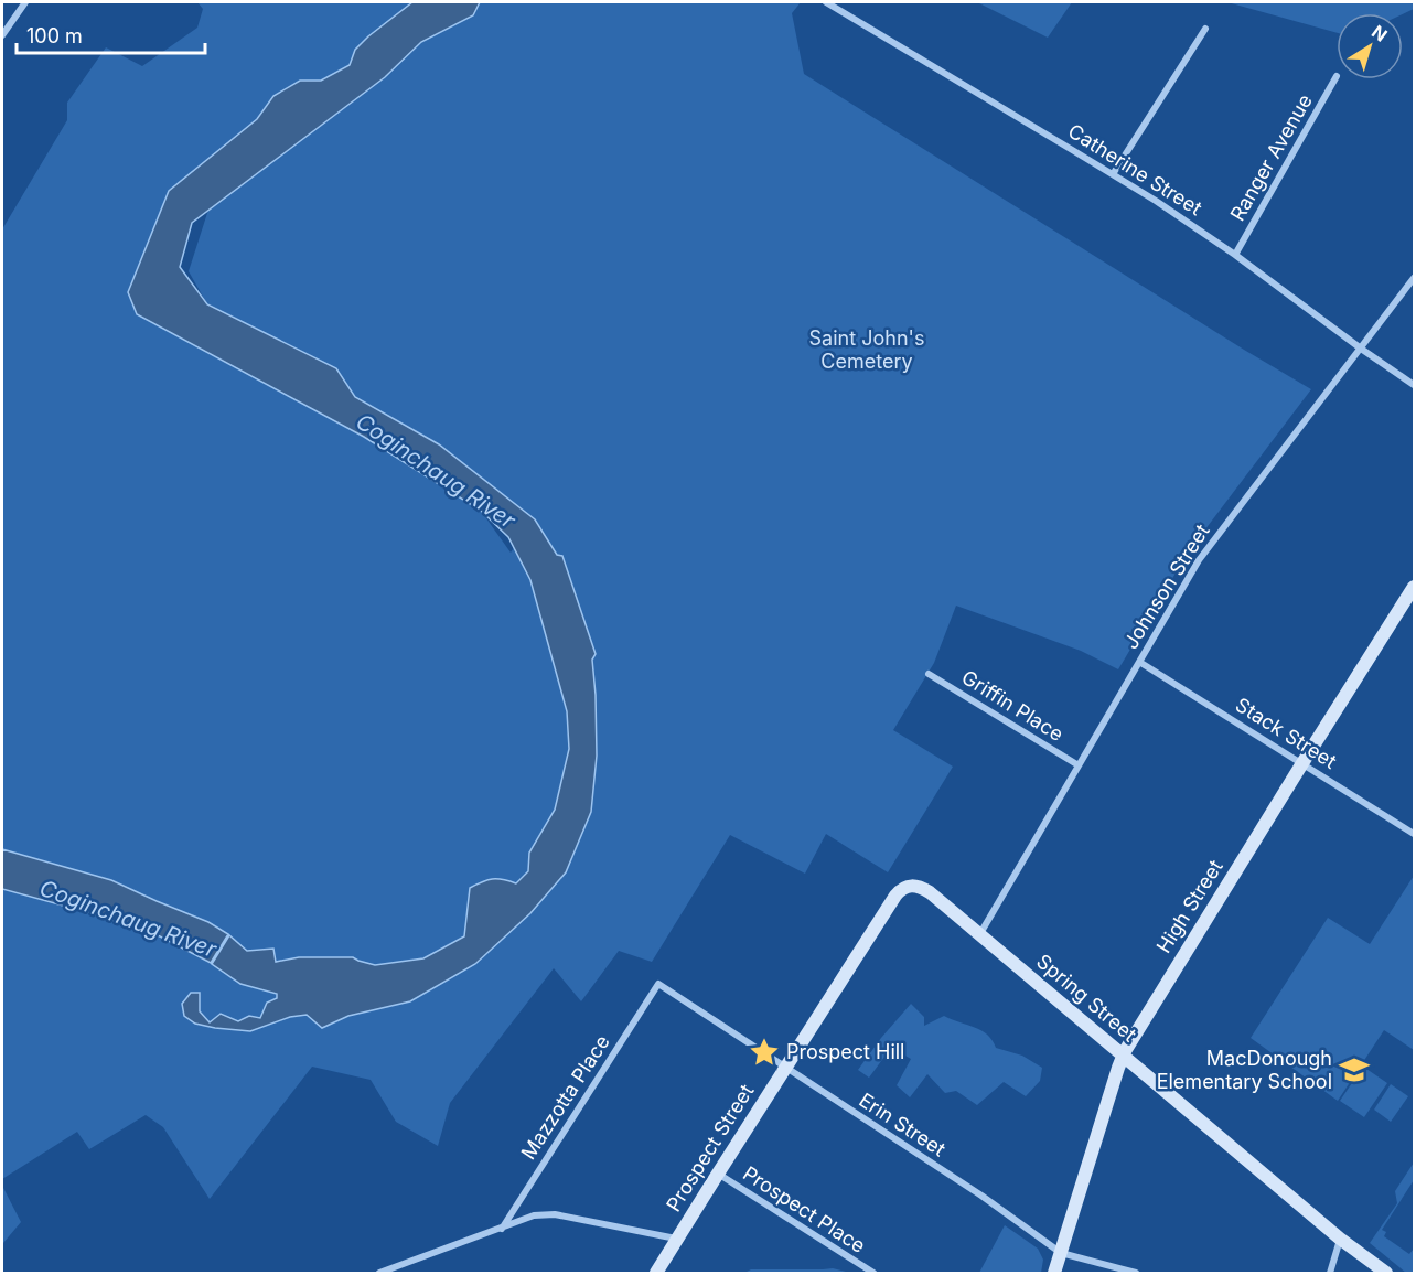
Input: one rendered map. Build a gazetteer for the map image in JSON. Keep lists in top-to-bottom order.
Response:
{
  "streets": {
    "street": [
      "Ranger Avenue",
      "Catherine Street",
      "Johnson Street",
      "Griffin Place",
      "Stack Street",
      "High Street",
      "Spring Street",
      "Mazzotta Place",
      "Erin Street",
      "Prospect Street",
      "Prospect Place"
    ]
  },
  "crossings": [
    ["Ranger Avenue", "Catherine Street"],
    ["Catherine Street", "Johnson Street"],
    ["Johnson Street", "Griffin Place"],
    ["Johnson Street", "Stack Street"],
    ["Johnson Street", "Spring Street"],
    ["Stack Street", "High Street"],
    ["High Street", "Spring Street"],
    ["High Street", "Erin Street"],
    ["Spring Street", "Prospect Street"],
    ["Mazzotta Place", "Erin Street"],
    ["Erin Street", "Prospect Street"],
    ["Prospect Street", "Prospect Place"]
  ],
  "water": ["Coginchaug River"],
  "parks": ["Saint John's Cemetery"],
  "places": {
    "place": ["Prospect Hill"],
    "school or university": ["MacDonough Elementary School"]
  },
  "scale_bar": "100 m",
  "north": "top right"
}
